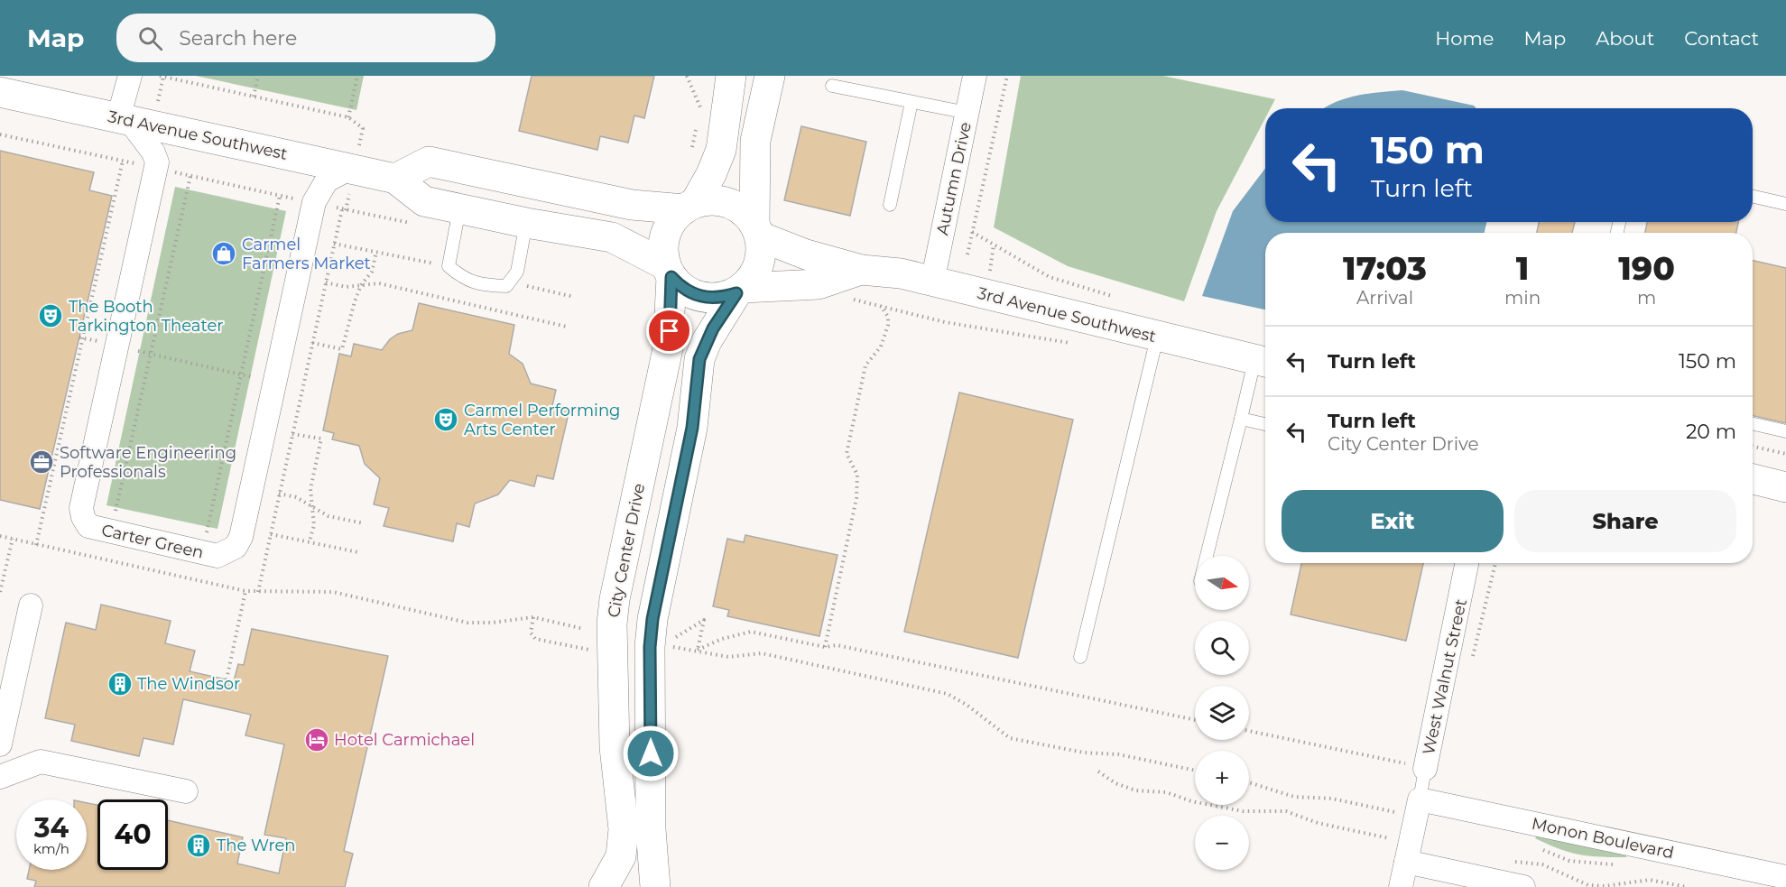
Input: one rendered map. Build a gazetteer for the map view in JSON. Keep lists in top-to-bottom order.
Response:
{
  "streets": {
    "street": [
      "3rd Avenue Southwest",
      "Autumn Drive",
      "Carter Green",
      "City Center Drive",
      "West Walnut Street",
      "Monon Boulevard"
    ]
  },
  "crossings": [
    ["3rd Avenue Southwest", "Autumn Drive"],
    ["3rd Avenue Southwest", "Carter Green"],
    ["3rd Avenue Southwest", "City Center Drive"]
  ],
  "places": {
    "shop": ["Carmel Farmers Market"],
    "theatre": ["The Booth Tarkington Theater", "Carmel Performing Arts Center"],
    "office": ["Software Engineering Professionals"],
    "building": ["The Windsor", "The Wren"],
    "hotel": ["Hotel Carmichael"]
  },
  "north": "right",
  "page": {
    "header": "Map",
    "search": "Search here",
    "nav": [
      "Home",
      "Map",
      "About",
      "Contact"
    ],
    "turn": ["150 m", "Turn left"],
    "eta": [
      "17:03",
      "Arrival",
      "1",
      "min",
      "190",
      "m"
    ],
    "list": [
      {
        "name": "Turn left",
        "value": "150 m"
      },
      {
        "name": "Turn left",
        "note": "City Center Drive",
        "value": "20 m"
      }
    ],
    "buttons": ["Exit", "Share"],
    "map_buttons": ["+", "−"],
    "speed": "34 km/h",
    "limit": "40"
  }
}
